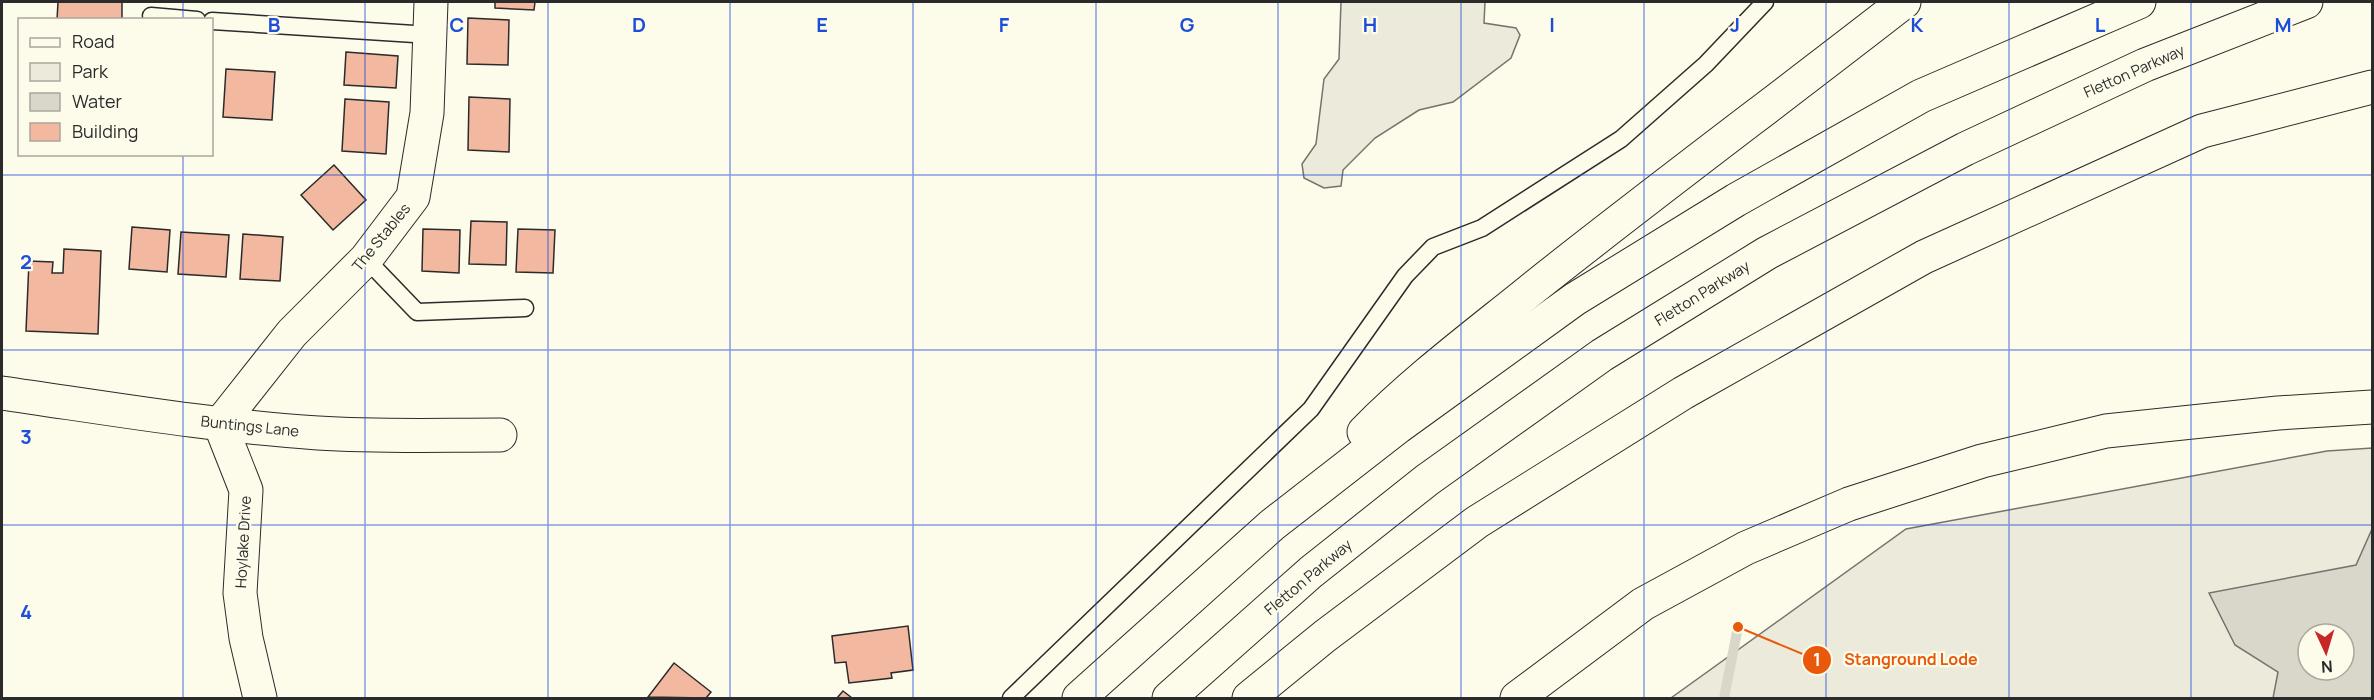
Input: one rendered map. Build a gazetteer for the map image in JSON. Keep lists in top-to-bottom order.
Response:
{
  "streets": {
    "main road": [
      "Fletton Parkway",
      "The Stables",
      "Buntings Lane",
      "Hoylake Drive"
    ]
  },
  "crossings": [
    ["The Stables", "Buntings Lane"],
    ["The Stables", "Hoylake Drive"],
    ["Buntings Lane", "Hoylake Drive"]
  ],
  "places": ["Stanground Lode"],
  "legend": [
    "Road",
    "Park",
    "Water",
    "Building"
  ],
  "north": "bottom",
  "grid": {
    "columns": [
      "B",
      "C",
      "D",
      "E",
      "F",
      "G",
      "H",
      "I",
      "J",
      "K",
      "L",
      "M"
    ],
    "rows": ["2", "3", "4"]
  }
}
